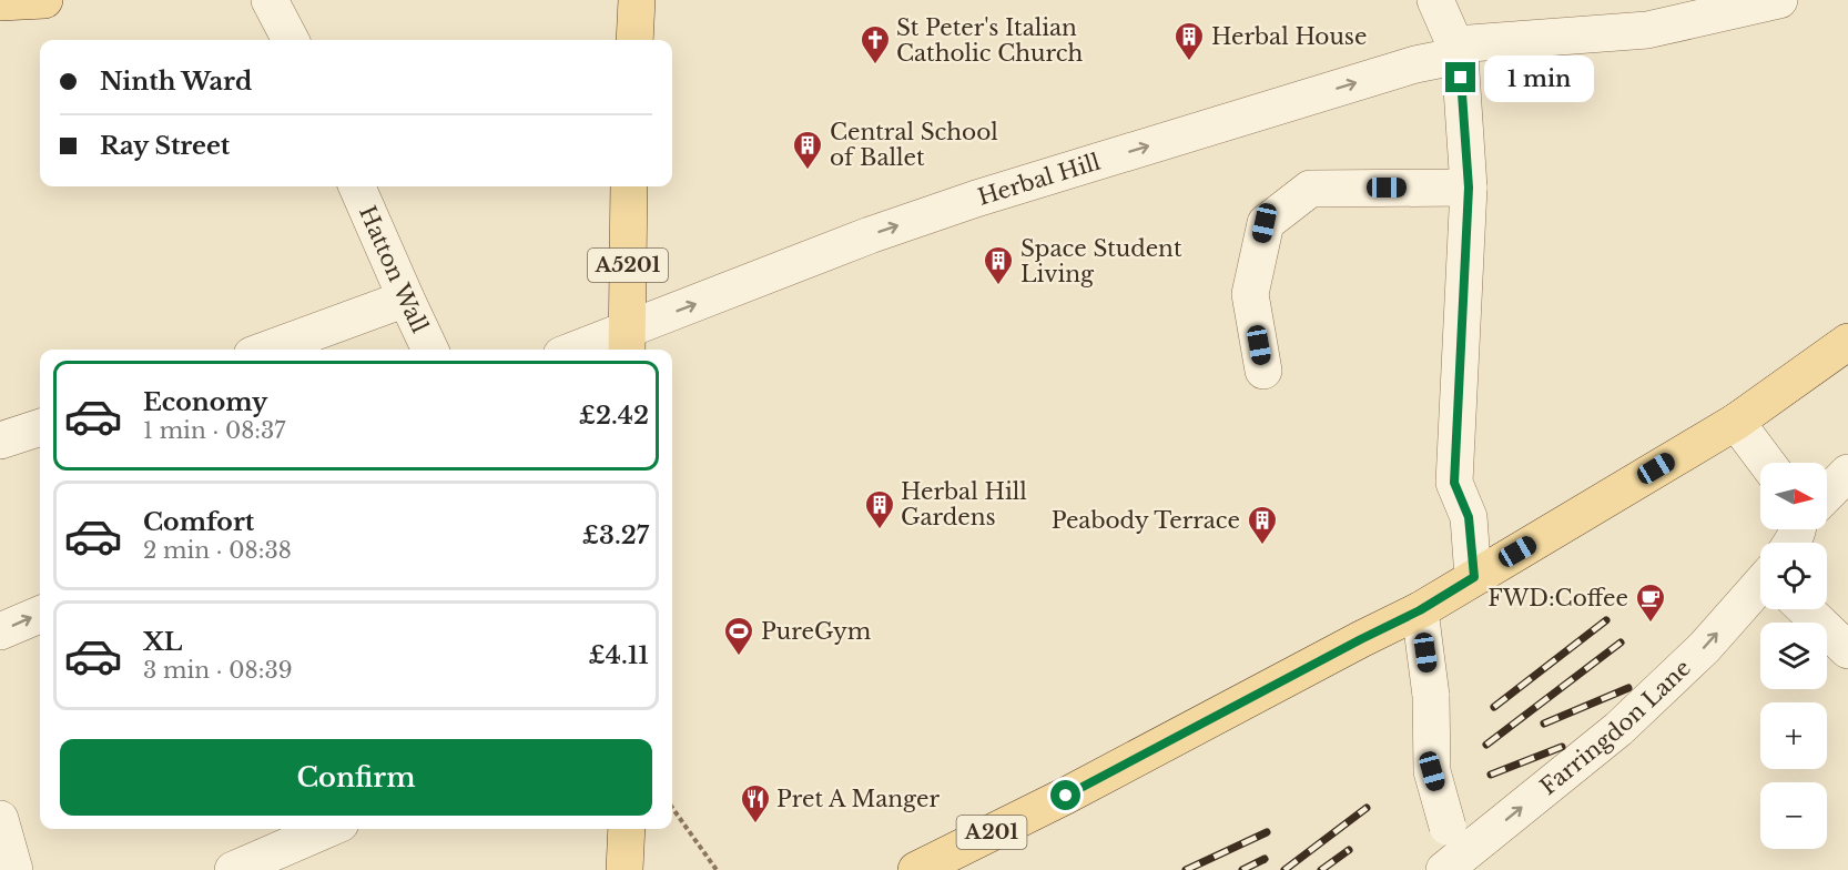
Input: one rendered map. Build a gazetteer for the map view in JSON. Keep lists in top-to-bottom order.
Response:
{
  "streets": {
    "main road": ["A5201", "A201"],
    "street": ["Herbal Hill", "Hatton Wall", "Farringdon Lane"]
  },
  "crossings": [
    ["Herbal Hill", "A5201"]
  ],
  "one_way": ["Herbal Hill", "Farringdon Lane"],
  "places": {
    "building": [
      "Herbal House",
      "Central School of Ballet",
      "Space Student Living",
      "Herbal Hill Gardens",
      "Peabody Terrace"
    ],
    "church": ["St Peter's Italian Catholic Church"],
    "cafe": ["FWD:Coffee"],
    "sports": ["PureGym"],
    "restaurant": ["Pret A Manger"]
  },
  "north": "right",
  "page": {
    "banner": ["Ninth Ward", "Ray Street"],
    "bubble": "1 min",
    "list": [
      {
        "name": "Economy",
        "note": "1 min · 08:37",
        "value": "£2.42"
      },
      {
        "name": "Comfort",
        "note": "2 min · 08:38",
        "value": "£3.27"
      },
      {
        "name": "XL",
        "note": "3 min · 08:39",
        "value": "£4.11"
      }
    ],
    "map_buttons": ["+", "−"],
    "buttons": "Confirm"
  }
}
